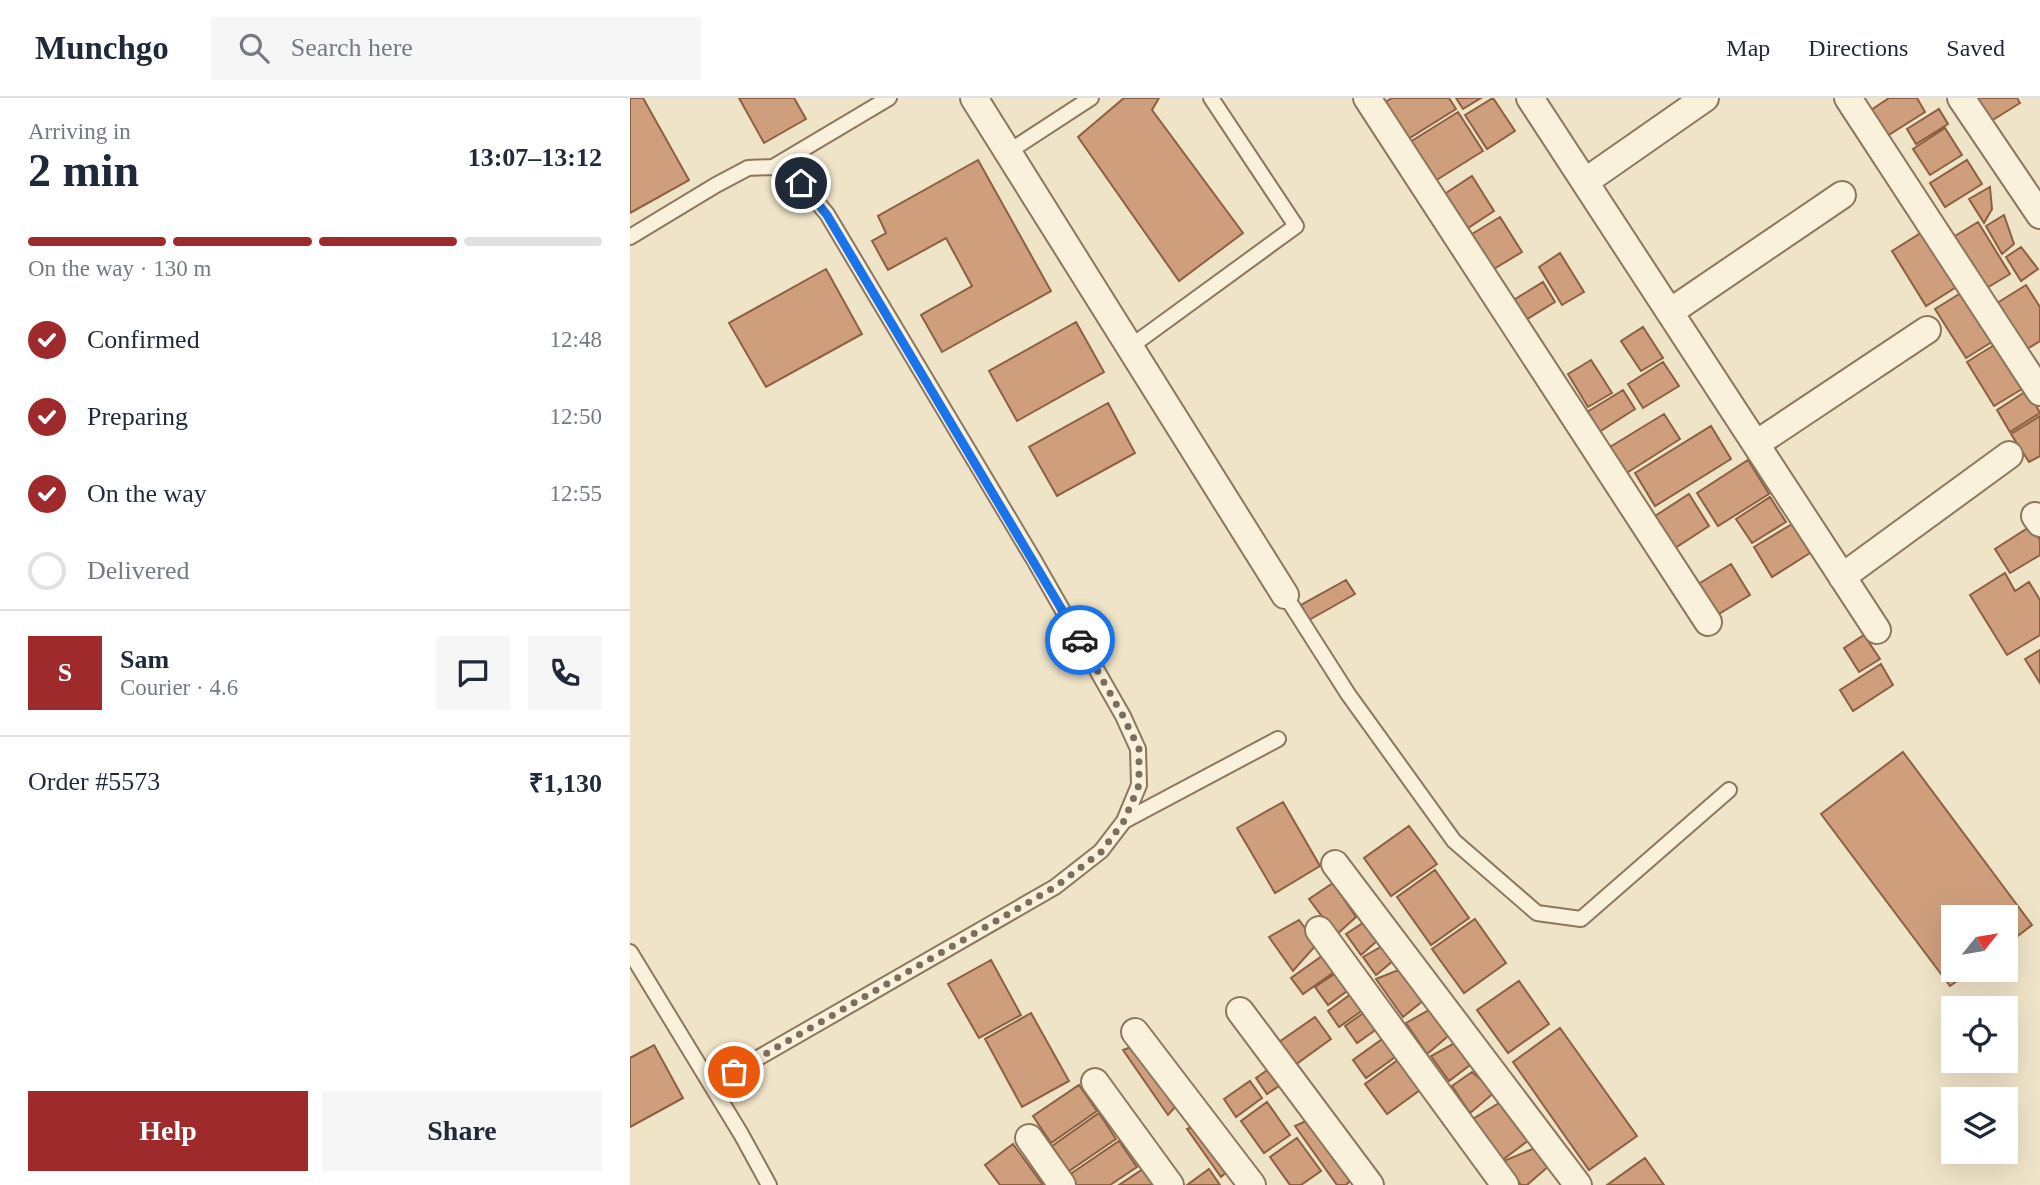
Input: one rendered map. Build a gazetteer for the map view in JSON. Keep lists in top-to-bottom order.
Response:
{
  "north": "top right",
  "page": {
    "header": "Munchgo",
    "search": "Search here",
    "nav": ["Map", "Directions", "Saved"],
    "heading": ["2 min", "Arriving in", "13:07–13:12"],
    "panel": [
      "Sam",
      "Courier · 4.6",
      "Order #5573",
      "₹1,130"
    ],
    "bar": "On the way · 130 m",
    "list": [
      ["Confirmed", "12:48"],
      ["Preparing", "12:50"],
      ["On the way", "12:55"],
      "Delivered"
    ],
    "round": "S",
    "buttons": ["Help", "Share"]
  }
}
